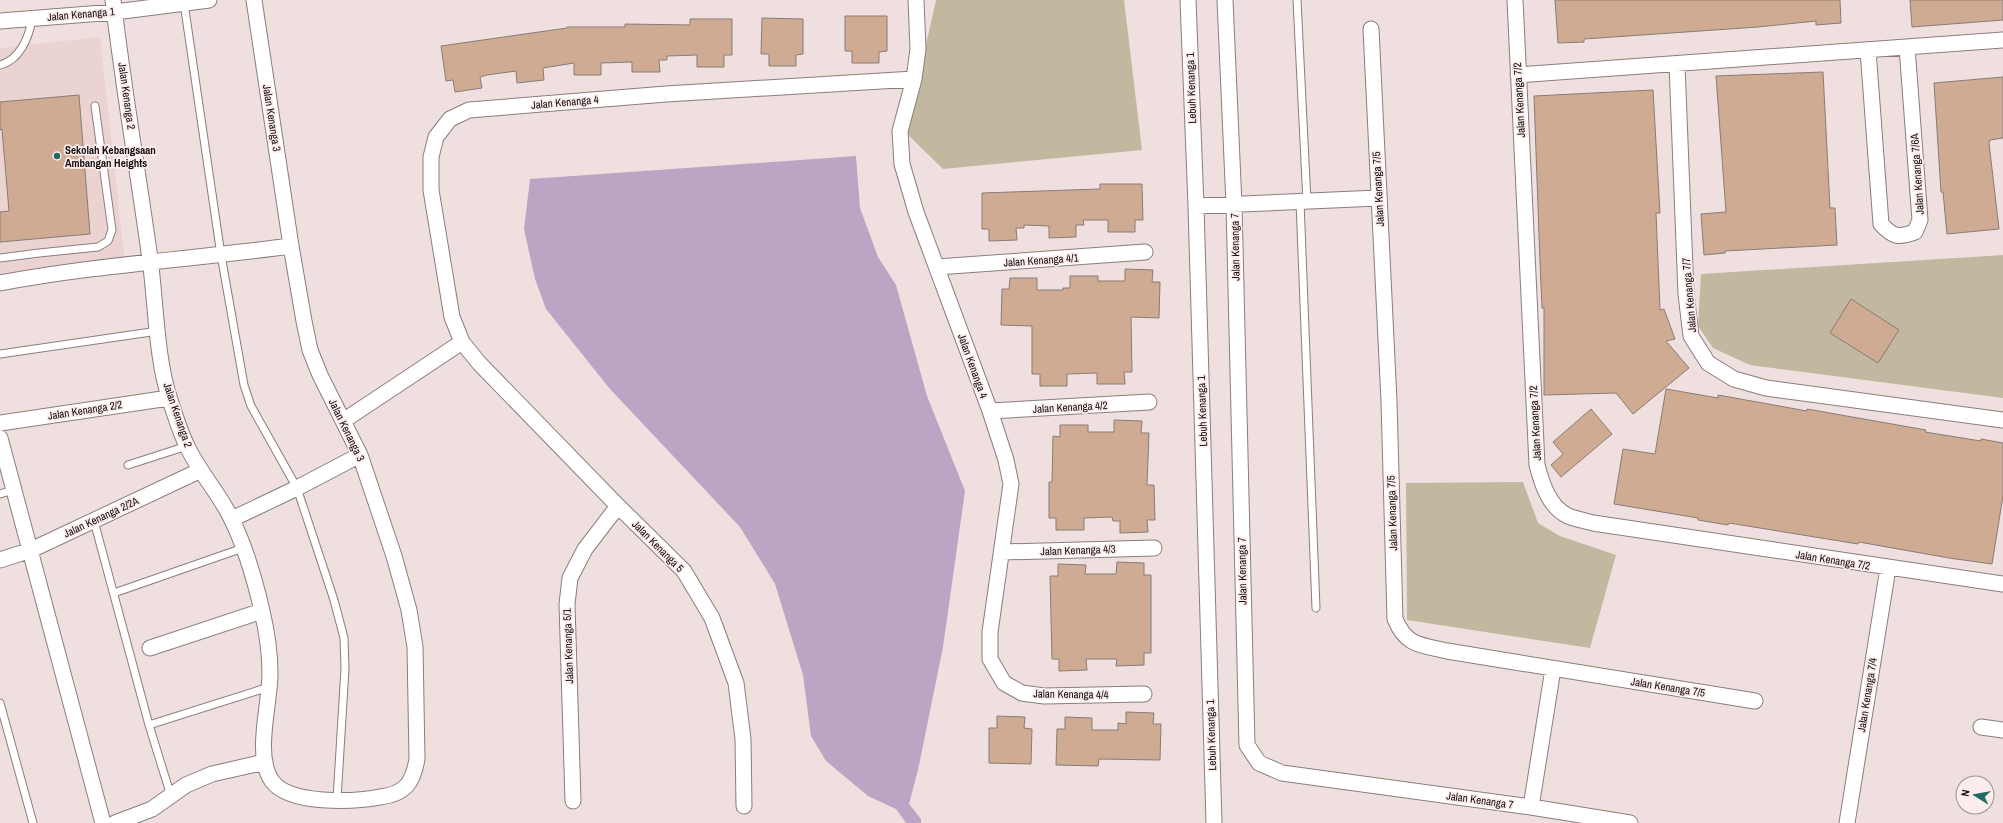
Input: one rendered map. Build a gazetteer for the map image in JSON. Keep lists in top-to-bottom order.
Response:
{
  "streets": {
    "street": [
      "Jalan Kenanga 1",
      "Lebuh Kenanga 1",
      "Jalan Kenanga 2",
      "Jalan Kenanga 7/2",
      "Jalan Kenanga 4",
      "Jalan Kenanga 3",
      "Jalan Kenanga 7/6A",
      "Jalan Kenanga 7/5",
      "Jalan Kenanga 7",
      "Jalan Kenanga 4/1",
      "Jalan Kenanga 7/7",
      "Jalan Kenanga 4/2",
      "Jalan Kenanga 2/2",
      "Jalan Kenanga 2/2A",
      "Jalan Kenanga 5",
      "Jalan Kenanga 4/3",
      "Jalan Kenanga 5/1",
      "Jalan Kenanga 4/4",
      "Jalan Kenanga 7/4"
    ]
  },
  "crossings": [
    ["Jalan Kenanga 1", "Jalan Kenanga 2"],
    ["Jalan Kenanga 2", "Jalan Kenanga 3"],
    ["Jalan Kenanga 2", "Jalan Kenanga 2/2"],
    ["Jalan Kenanga 2", "Jalan Kenanga 2/2A"],
    ["Jalan Kenanga 7/2", "Jalan Kenanga 7/4"],
    ["Jalan Kenanga 4", "Jalan Kenanga 4/1"],
    ["Jalan Kenanga 4", "Jalan Kenanga 4/2"],
    ["Jalan Kenanga 4", "Jalan Kenanga 5"],
    ["Jalan Kenanga 4", "Jalan Kenanga 4/3"],
    ["Jalan Kenanga 4", "Jalan Kenanga 4/4"],
    ["Jalan Kenanga 5", "Jalan Kenanga 5/1"]
  ],
  "places": ["Sekolah Kebangsaan Ambangan Heights"],
  "north": "left"
}
